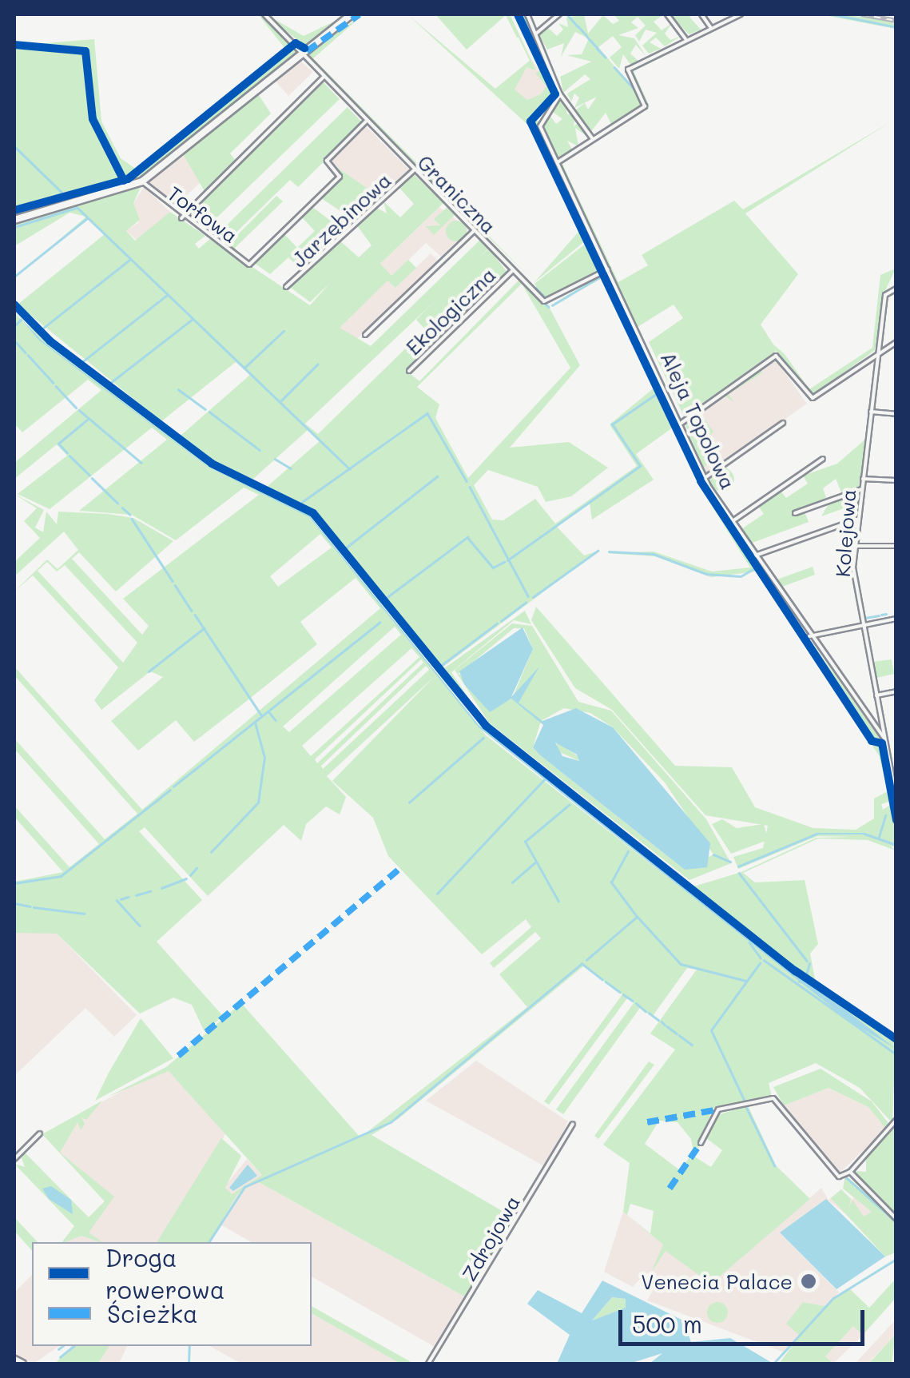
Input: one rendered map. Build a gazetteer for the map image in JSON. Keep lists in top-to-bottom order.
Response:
{
  "streets": {
    "street": [
      "Graniczna",
      "Torfowa",
      "Jarzębinowa",
      "Ekologiczna",
      "Aleja Topolowa",
      "Kolejowa",
      "Zdrojowa"
    ]
  },
  "crossings": [
    ["Graniczna", "Torfowa"],
    ["Graniczna", "Jarzębinowa"],
    ["Graniczna", "Ekologiczna"],
    ["Graniczna", "Aleja Topolowa"],
    ["Aleja Topolowa", "Kolejowa"]
  ],
  "places": ["Venecia Palace"],
  "legend": ["Droga rowerowa", "Ścieżka"],
  "scale_bar": "500 m"
}
